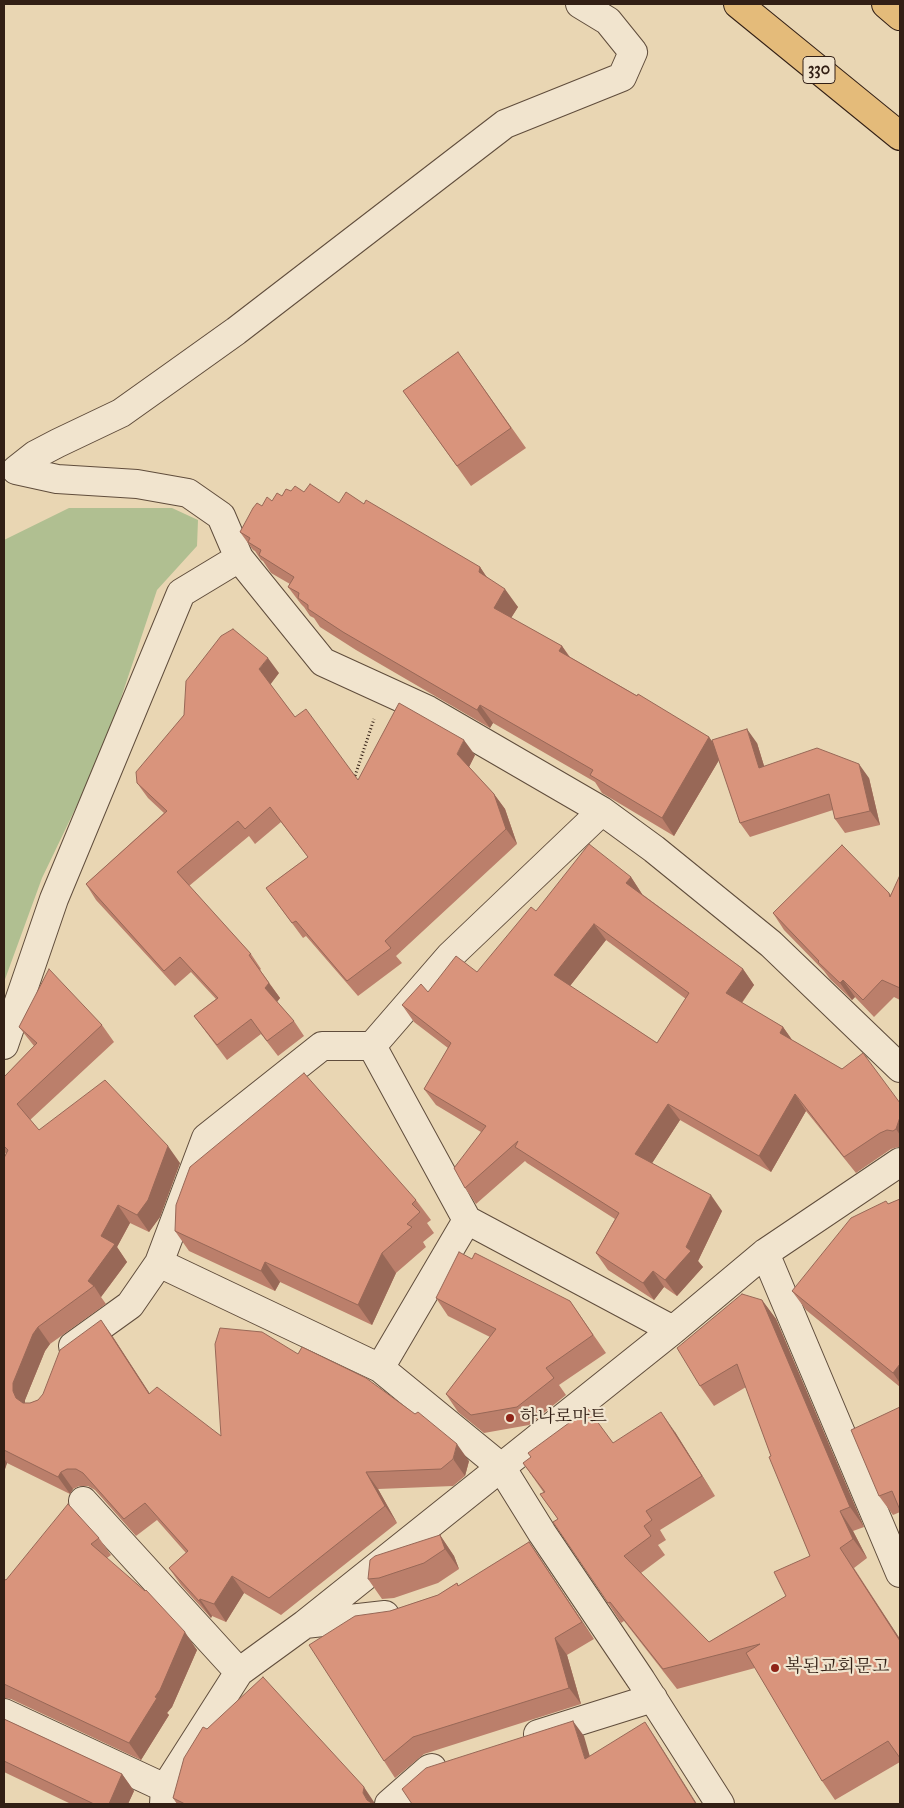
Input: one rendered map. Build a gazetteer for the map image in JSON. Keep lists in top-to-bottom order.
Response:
{
  "streets": {
    "highway": ["330"]
  },
  "places": ["하나로마트", "복된교회문고"]
}
